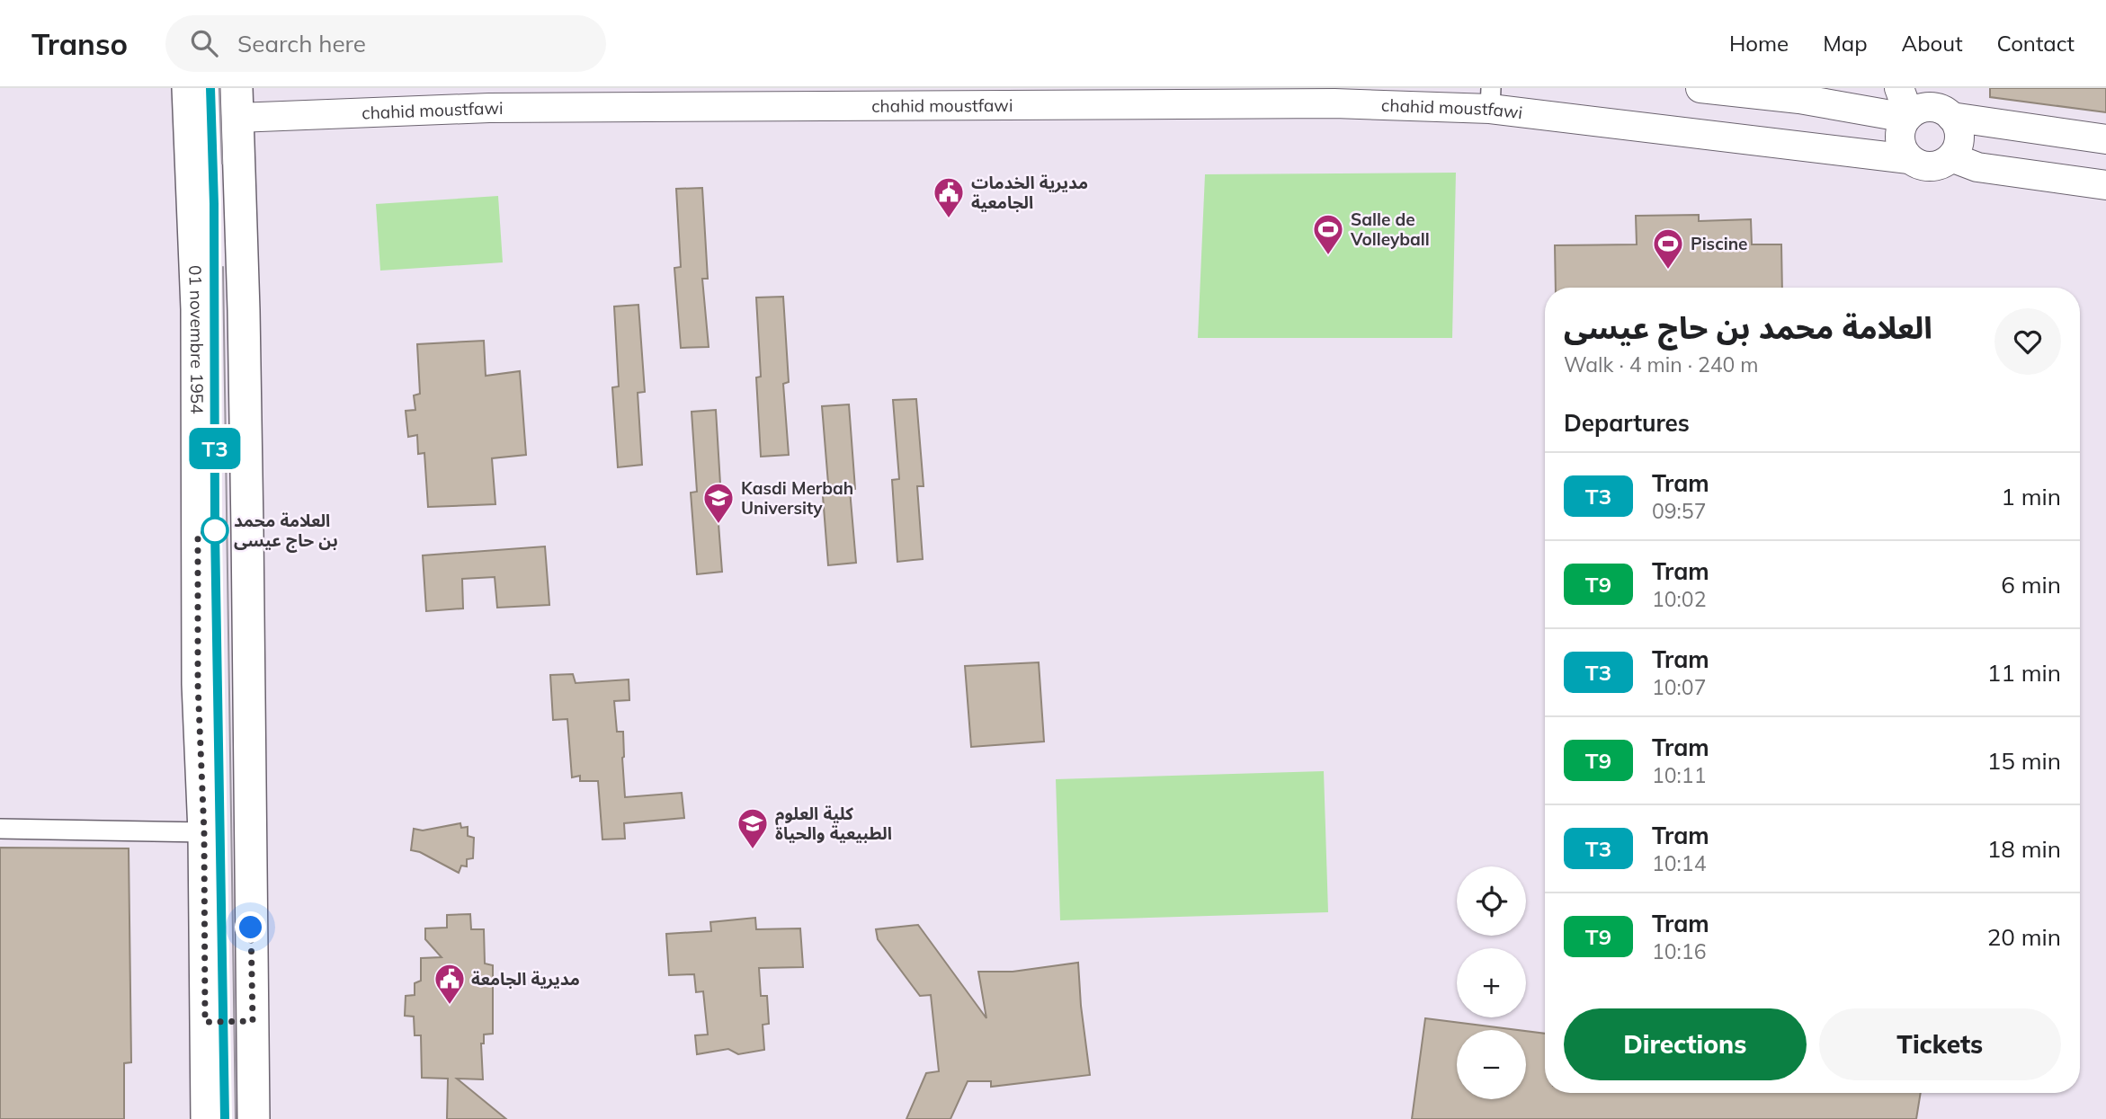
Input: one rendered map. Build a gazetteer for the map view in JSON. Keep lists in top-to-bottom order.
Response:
{
  "streets": {
    "main road": ["chahid moustfawi", "01 novembre 1954"]
  },
  "places": {
    "public building": ["مديرية الخدمات الجامعية", "مديرية الجامعة"],
    "sports": ["Salle de Volleyball", "Piscine"],
    "school or university": ["Kasdi Merbah University", "كلية العلوم الطبيعية والحياة"],
    "other": ["العلامة محمد بن حاج عيسى"]
  },
  "lines": ["tram line T3"],
  "page": {
    "header": "Transo",
    "search": "Search here",
    "nav": [
      "Home",
      "Map",
      "About",
      "Contact"
    ],
    "on_map": "T3",
    "heading": [
      ["العلامة محمد بن حاج عيسى", "Walk · 4 min · 240 m"],
      "Departures"
    ],
    "list": [
      {
        "mark": "T3",
        "name": "Tram",
        "note": "09:57",
        "value": "1 min"
      },
      {
        "mark": "T9",
        "name": "Tram",
        "note": "10:02",
        "value": "6 min"
      },
      {
        "mark": "T3",
        "name": "Tram",
        "note": "10:07",
        "value": "11 min"
      },
      {
        "mark": "T9",
        "name": "Tram",
        "note": "10:11",
        "value": "15 min"
      },
      {
        "mark": "T3",
        "name": "Tram",
        "note": "10:14",
        "value": "18 min"
      },
      {
        "mark": "T9",
        "name": "Tram",
        "note": "10:16",
        "value": "20 min"
      }
    ],
    "map_buttons": ["+", "−"],
    "buttons": ["Directions", "Tickets"]
  }
}
